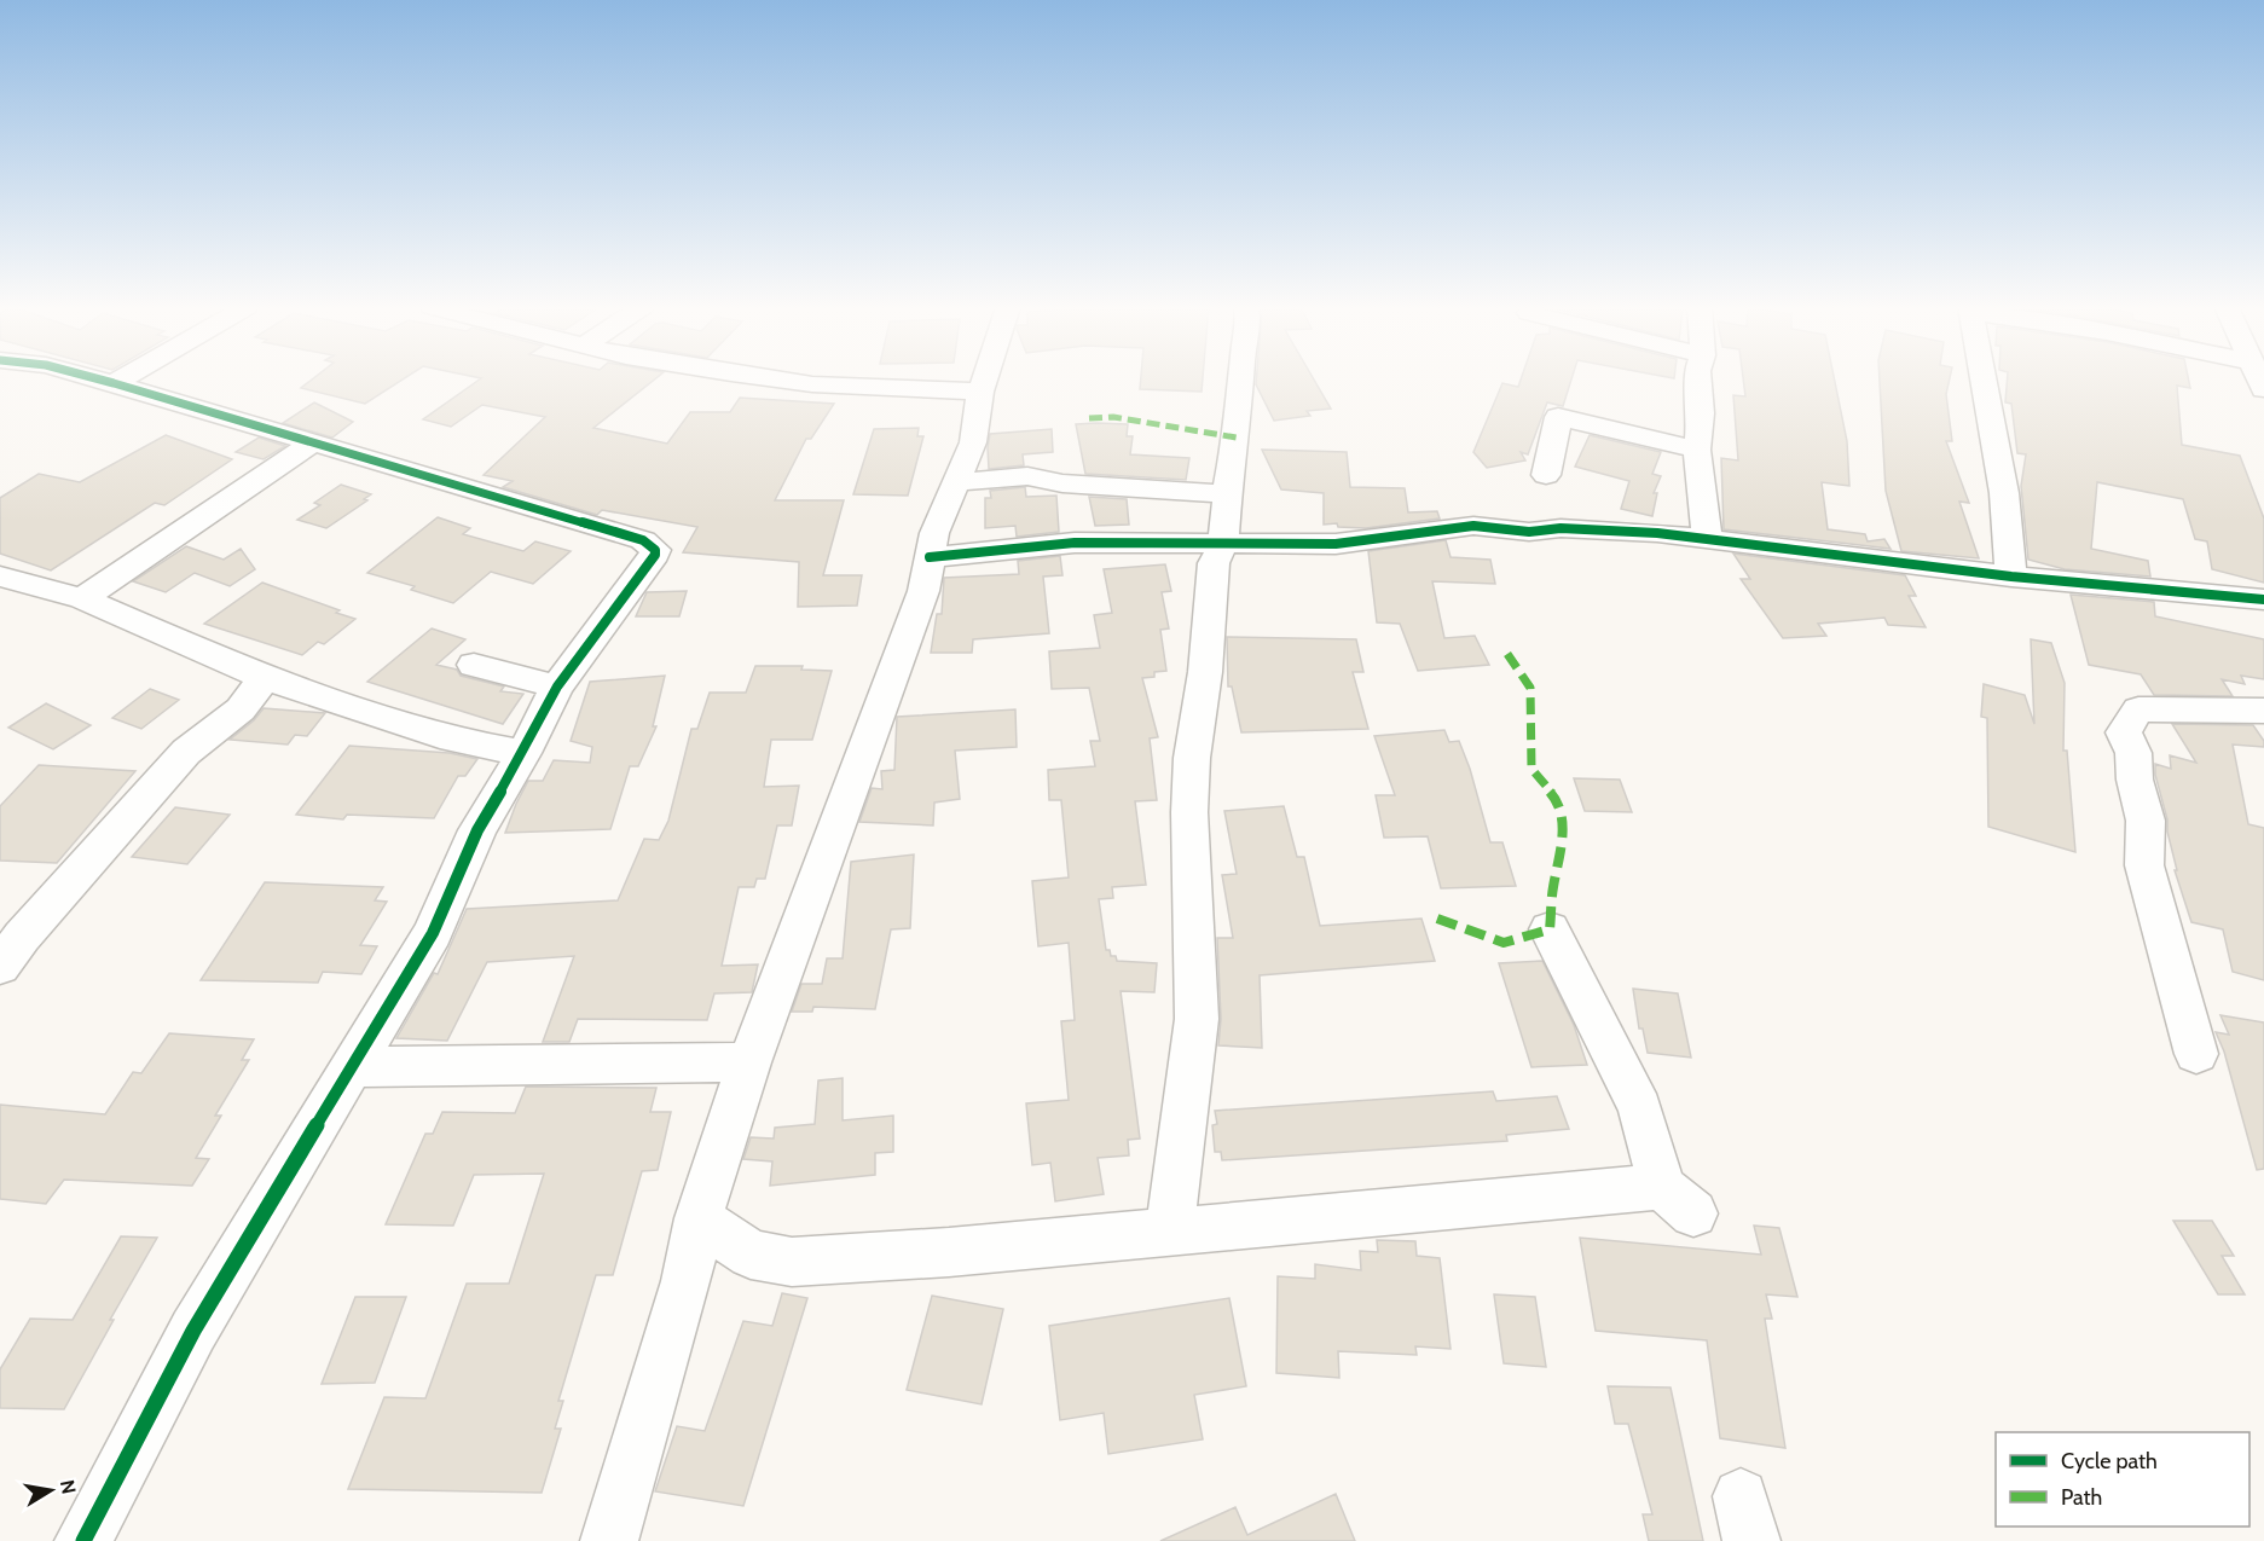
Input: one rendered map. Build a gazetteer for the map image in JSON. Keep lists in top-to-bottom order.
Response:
{
  "legend": ["Cycle path", "Path"],
  "north": "right"
}
